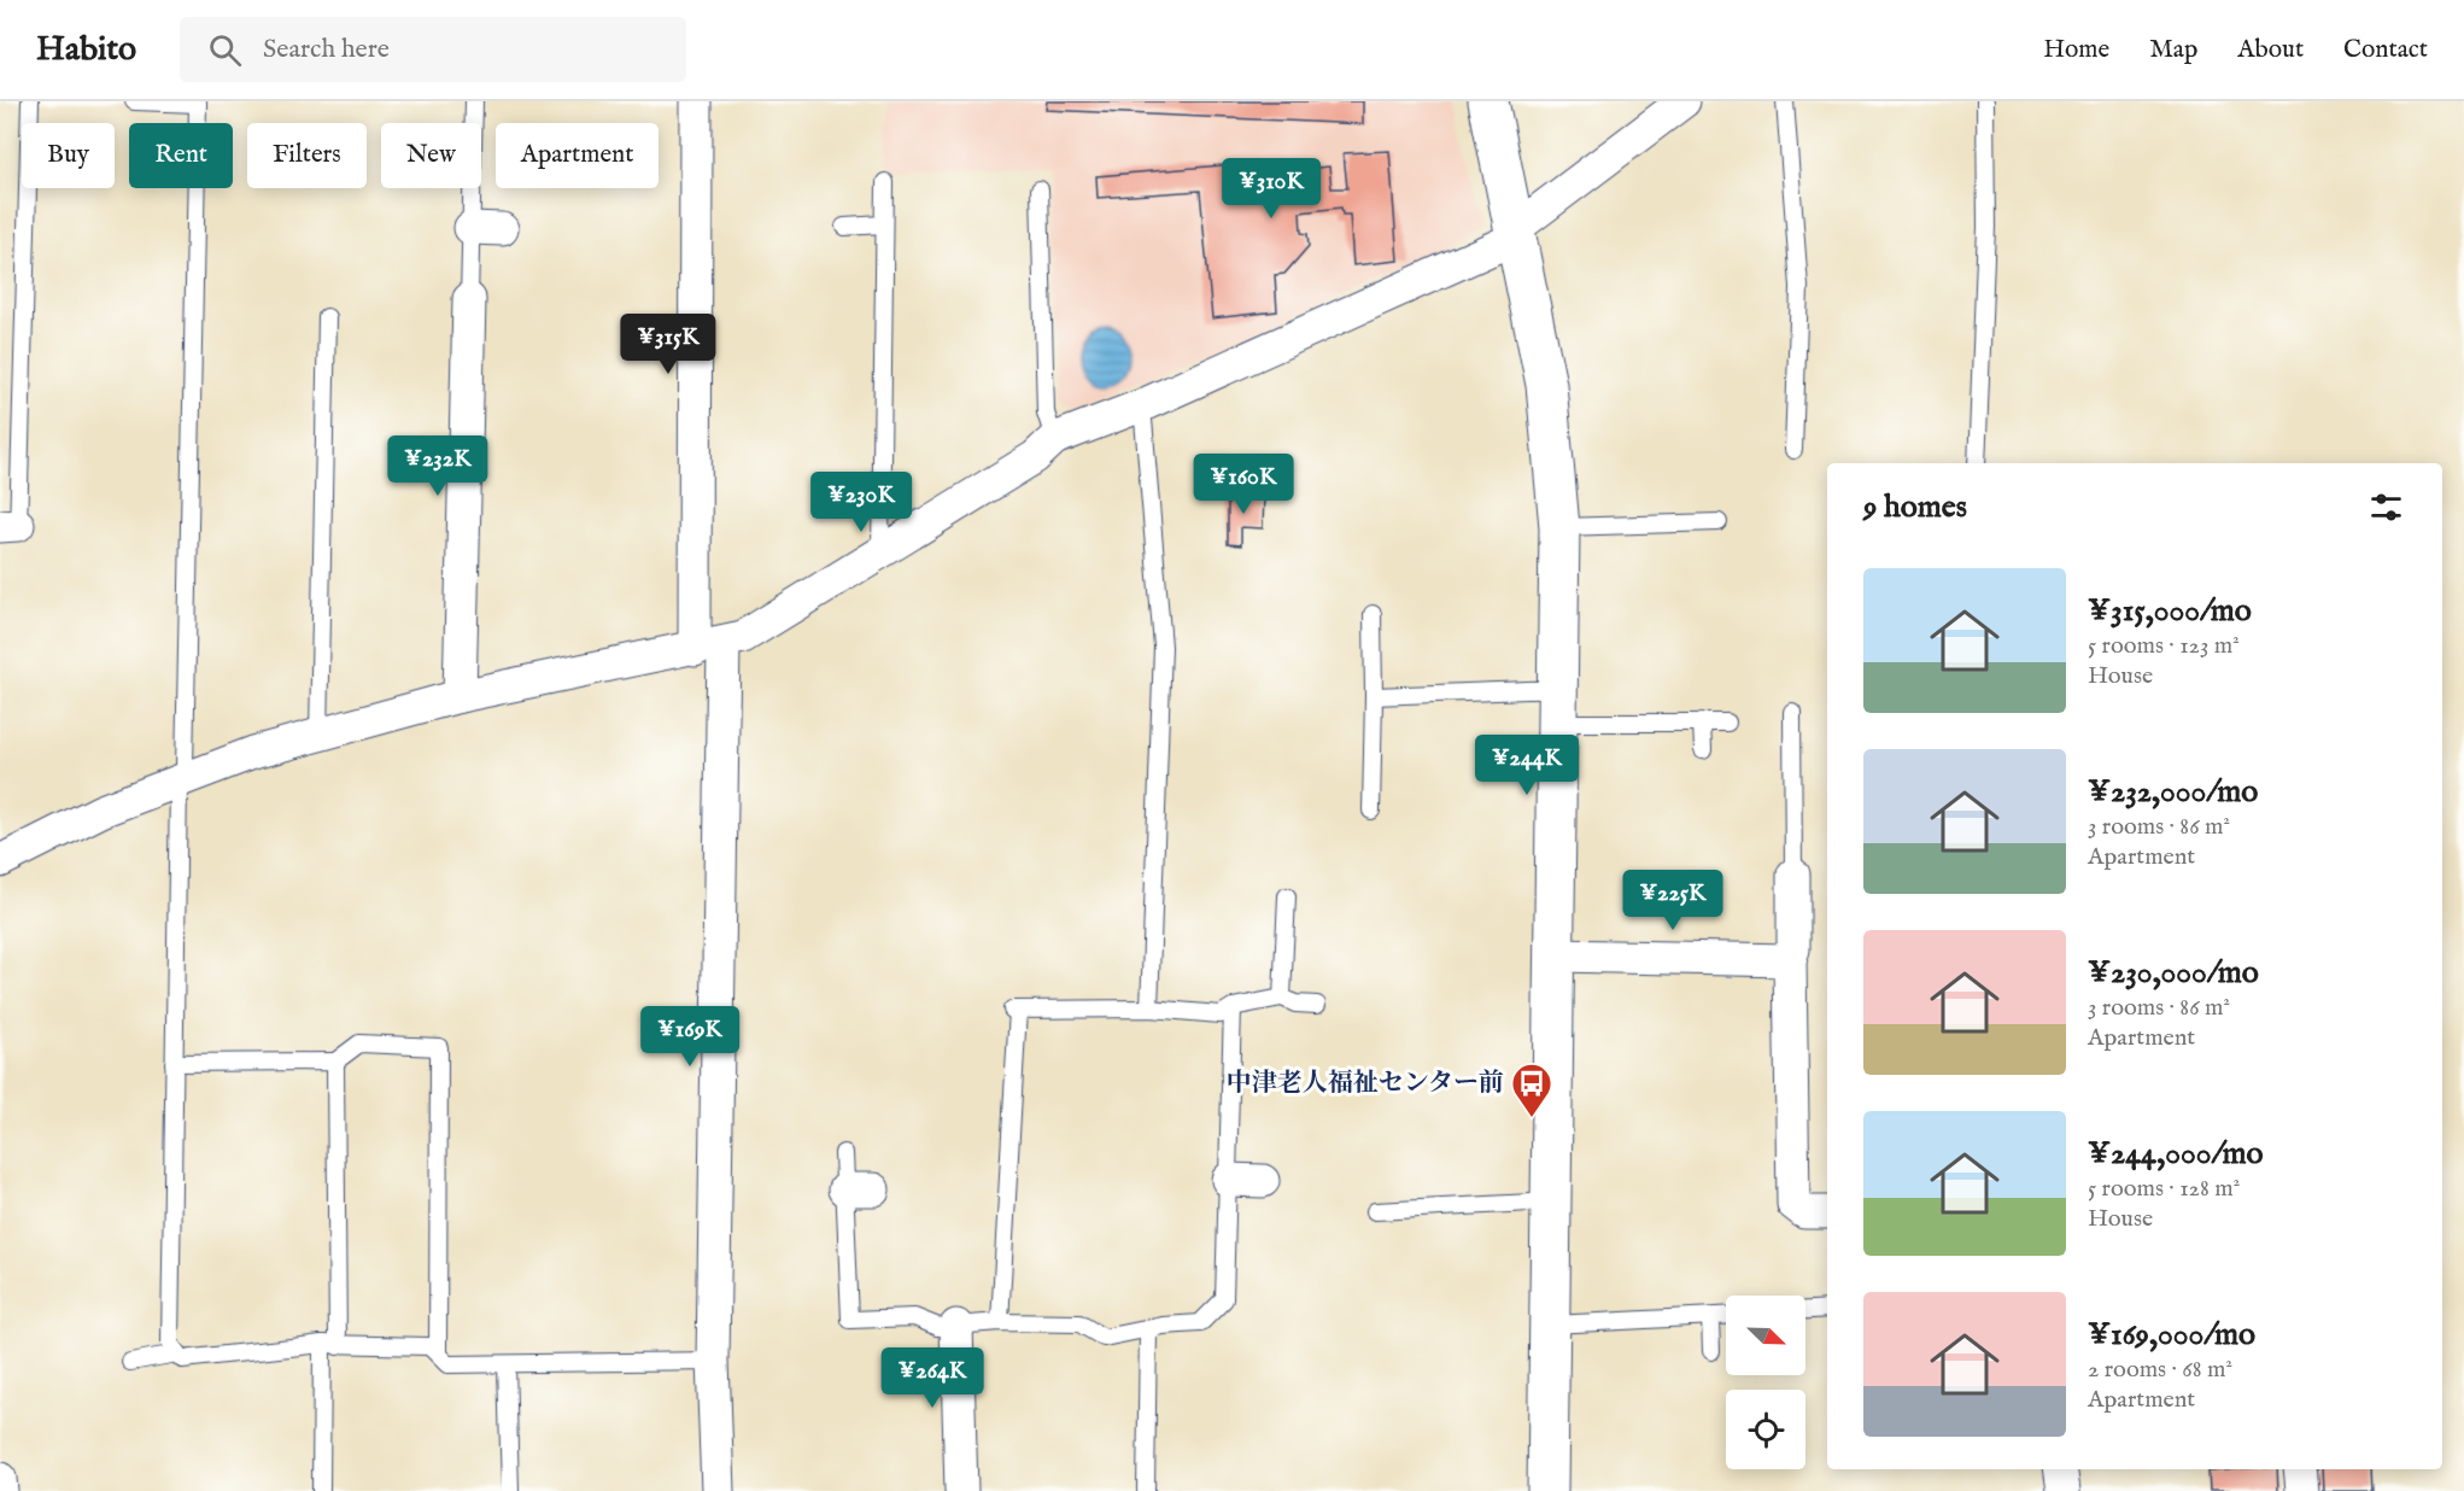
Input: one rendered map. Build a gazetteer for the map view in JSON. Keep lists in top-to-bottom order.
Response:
{
  "places": {
    "bus stop": ["中津老人福祉センター前"]
  },
  "north": "bottom right",
  "page": {
    "header": "Habito",
    "search": "Search here",
    "nav": [
      "Home",
      "Map",
      "About",
      "Contact"
    ],
    "chip": [
      "Buy",
      "Rent",
      "Filters",
      "New",
      "Apartment"
    ],
    "price": [
      "¥310K",
      "¥315K",
      "¥232K",
      "¥160K",
      "¥230K",
      "¥244K",
      "¥225K",
      "¥169K",
      "¥264K"
    ],
    "heading": "9 homes",
    "list": [
      {
        "name": "¥315,000/mo",
        "note": "5 rooms · 123 m² · House"
      },
      {
        "name": "¥232,000/mo",
        "note": "3 rooms · 86 m² · Apartment"
      },
      {
        "name": "¥230,000/mo",
        "note": "3 rooms · 86 m² · Apartment"
      },
      {
        "name": "¥244,000/mo",
        "note": "5 rooms · 128 m² · House"
      },
      {
        "name": "¥169,000/mo",
        "note": "2 rooms · 68 m² · Apartment"
      }
    ]
  }
}
